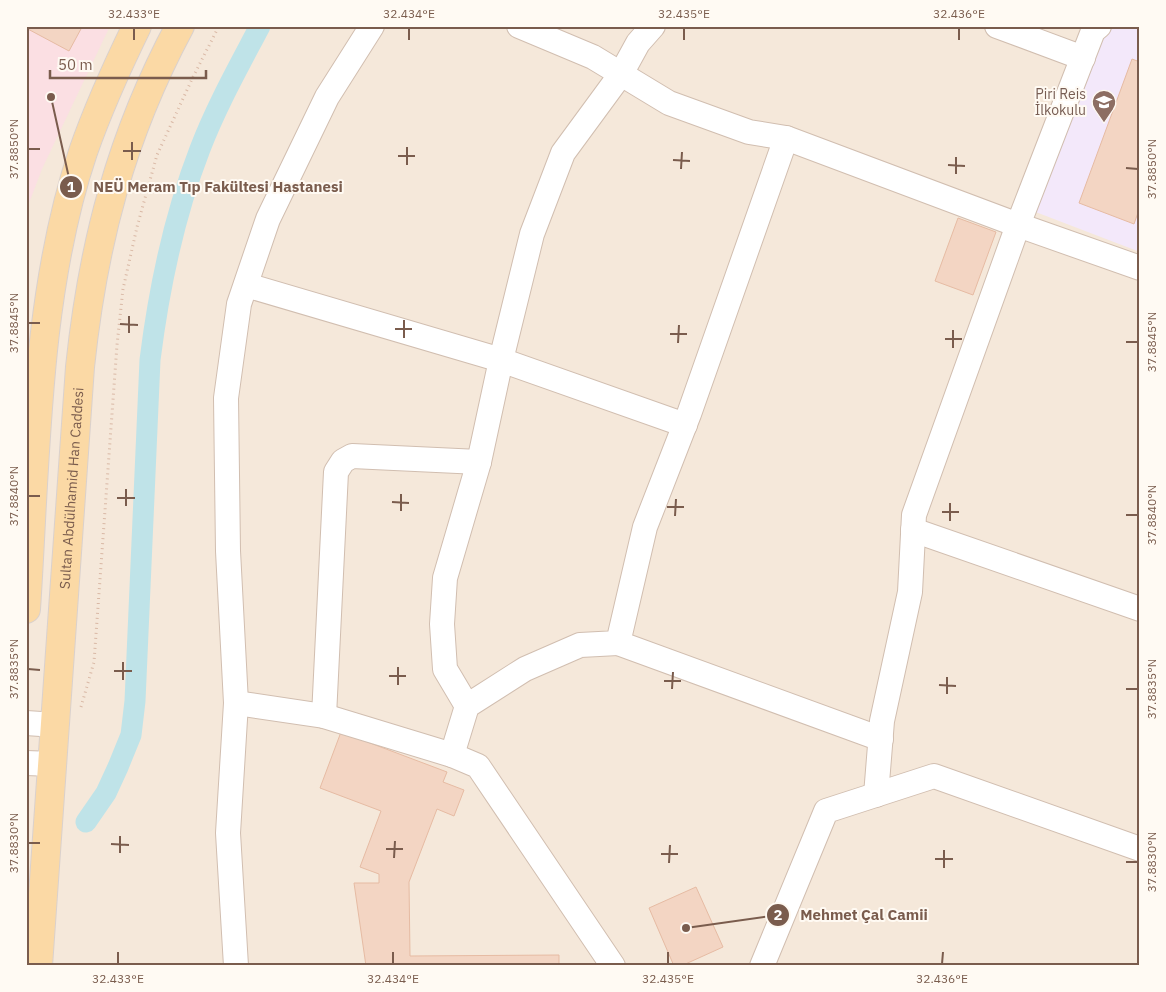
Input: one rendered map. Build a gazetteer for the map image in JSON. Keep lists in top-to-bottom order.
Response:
{
  "streets": {
    "main road": ["Sultan Abdülhamid Han Caddesi"]
  },
  "places": {
    "other": ["NEÜ Meram Tıp Fakültesi Hastanesi", "Mehmet Çal Camii"],
    "school or university": ["Piri Reis İlkokulu"]
  },
  "scale_bar": "50 m",
  "coordinates": [
    "32.433°E",
    "32.434°E",
    "32.435°E",
    "32.436°E",
    "37.8850°N",
    "37.8845°N",
    "37.8840°N",
    "37.8835°N",
    "37.8830°N"
  ]
}
